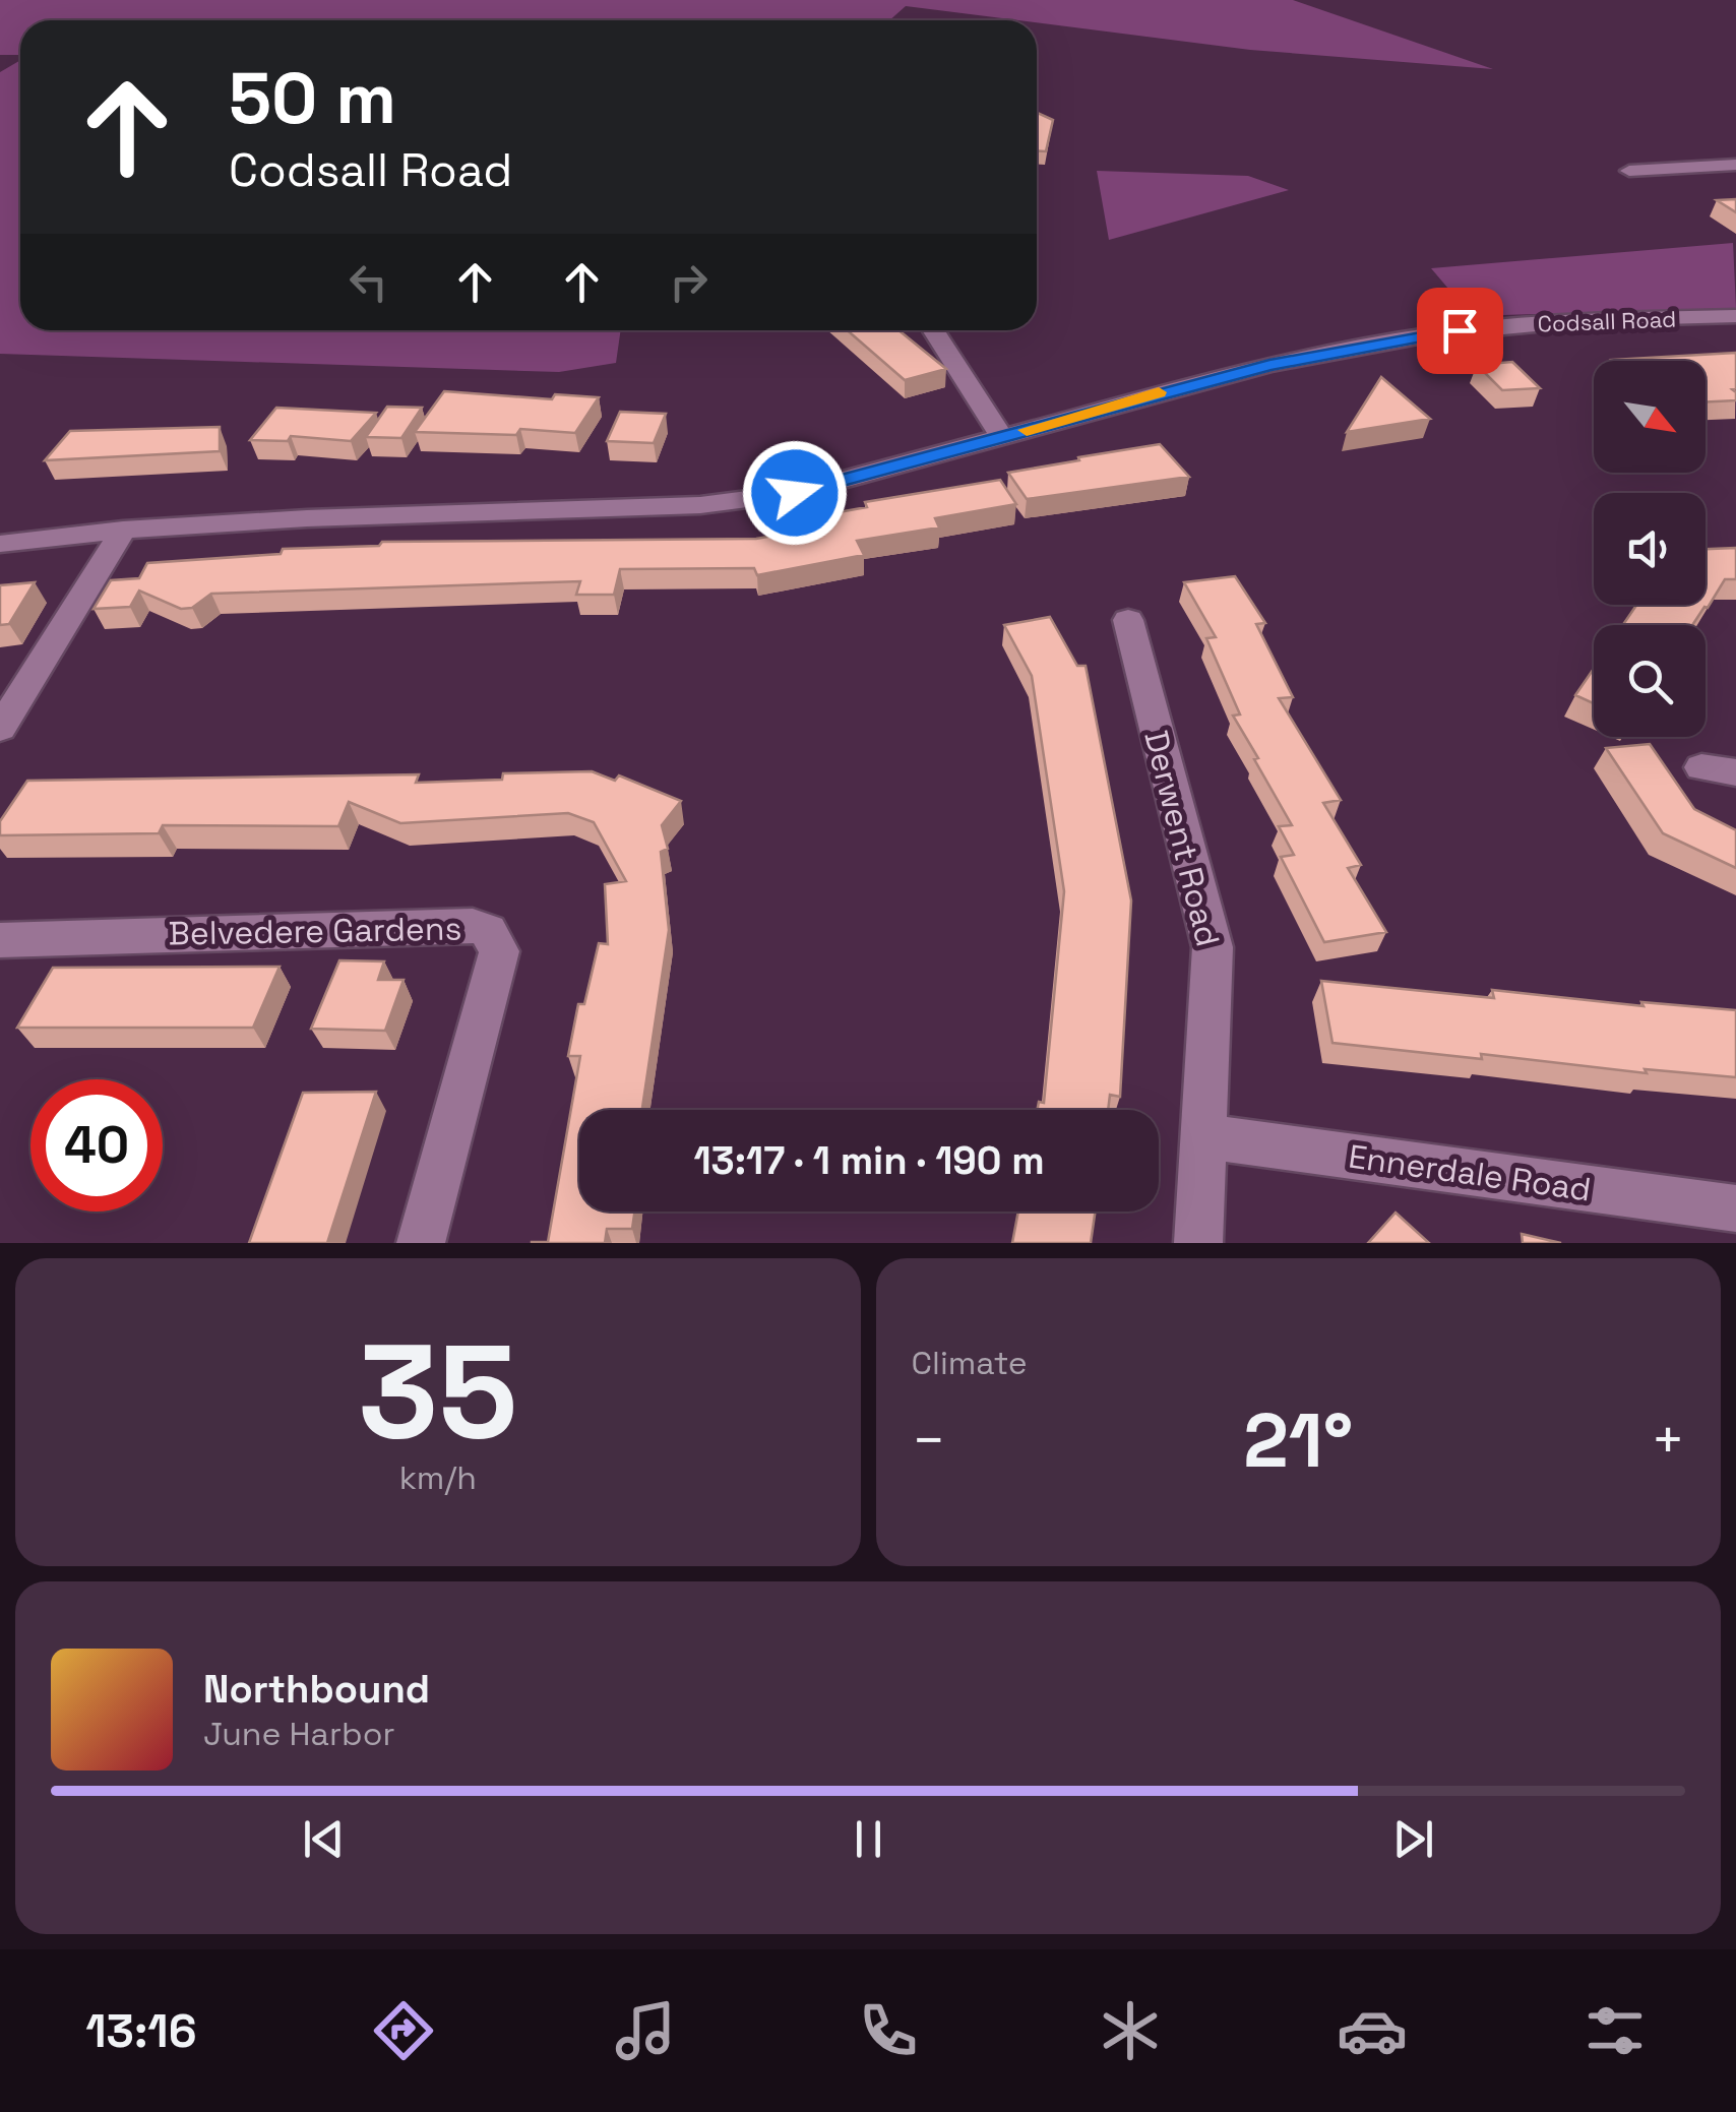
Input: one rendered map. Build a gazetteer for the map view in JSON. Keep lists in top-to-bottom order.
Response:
{
  "streets": {
    "street": [
      "Codsall Road",
      "Derwent Road",
      "Belvedere Gardens",
      "Ennerdale Road"
    ]
  },
  "crossings": [
    ["Derwent Road", "Ennerdale Road"]
  ],
  "north": "bottom right",
  "page": {
    "turn": ["50 m", "Codsall Road"],
    "limit": "40",
    "trip": "13:17 · 1 min · 190 m",
    "tile": [
      ["35", "km/h"],
      "Climate"
    ],
    "heat": ["−", "21°", "+"],
    "song": ["Northbound", "June Harbor"],
    "tabs": "13:16"
  }
}
